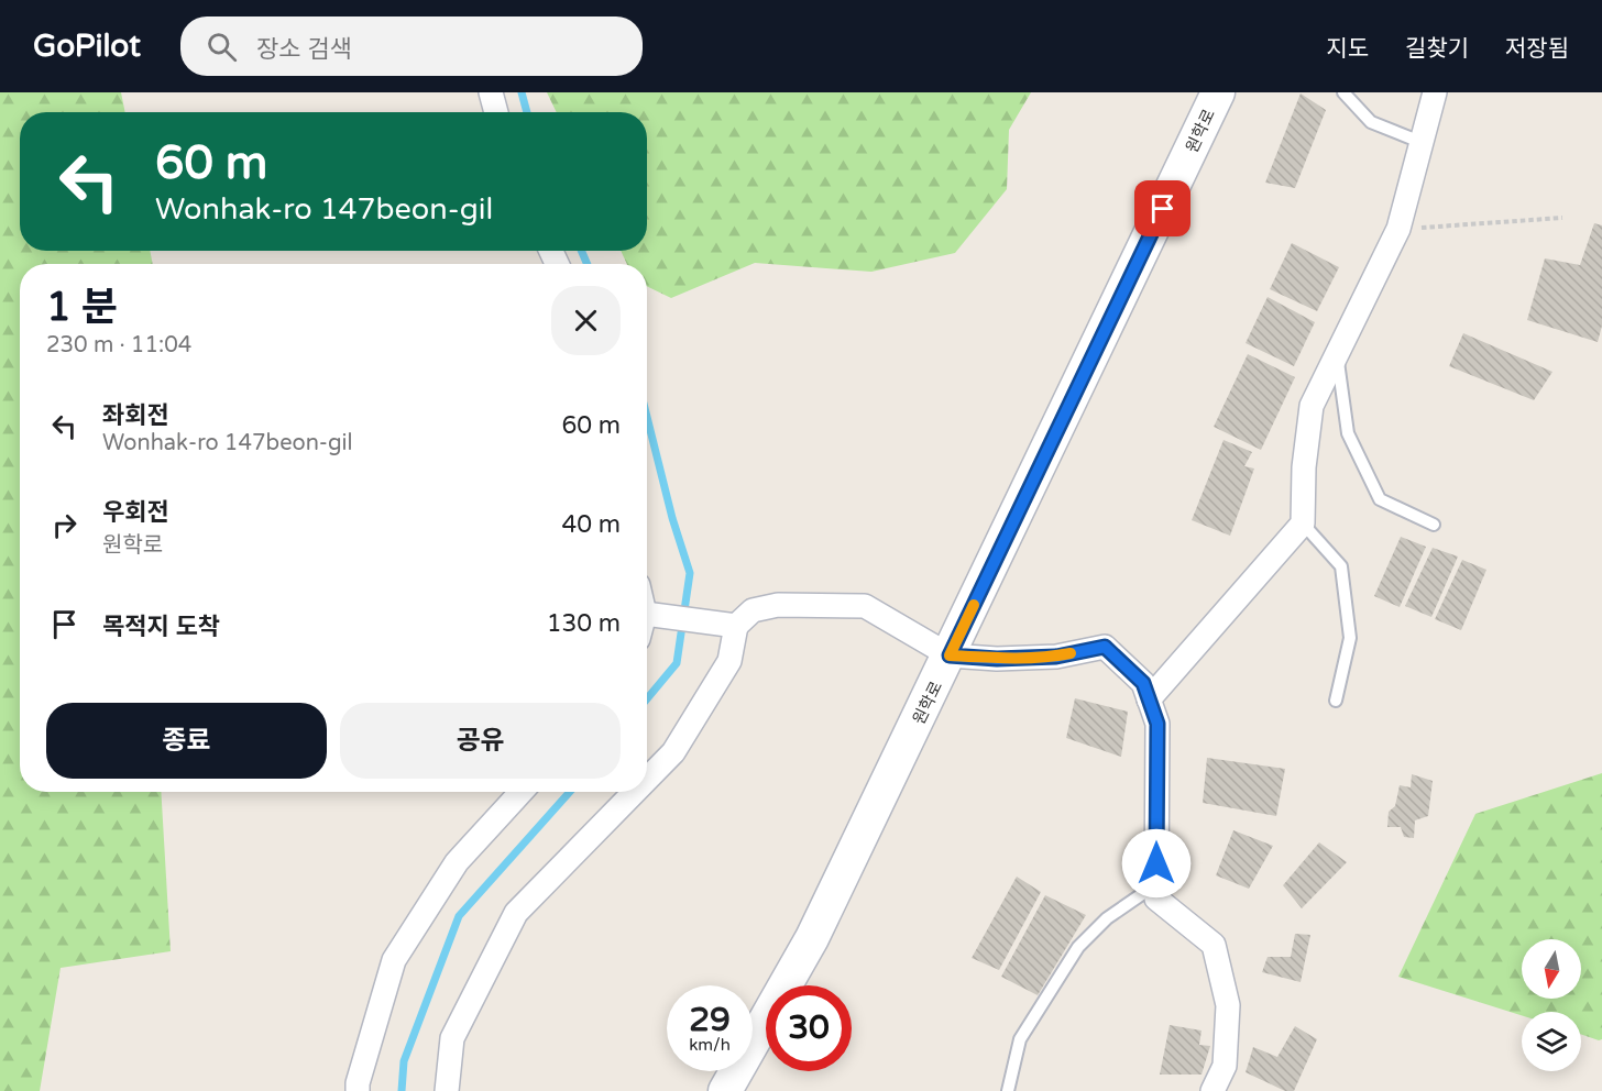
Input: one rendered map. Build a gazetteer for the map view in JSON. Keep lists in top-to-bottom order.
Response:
{
  "streets": {
    "street": ["원학로"]
  },
  "north": "bottom",
  "page": {
    "header": "GoPilot",
    "search": "장소 검색",
    "nav": ["지도", "길찾기", "저장됨"],
    "turn": ["60 m", "Wonhak-ro 147beon-gil"],
    "heading": ["1 분", "230 m · 11:04"],
    "list": [
      {
        "name": "좌회전",
        "note": "Wonhak-ro 147beon-gil",
        "value": "60 m"
      },
      {
        "name": "우회전",
        "note": "원학로",
        "value": "40 m"
      },
      {
        "name": "목적지 도착",
        "value": "130 m"
      }
    ],
    "buttons": ["종료", "공유"],
    "speed": "29 km/h",
    "limit": "30"
  }
}
